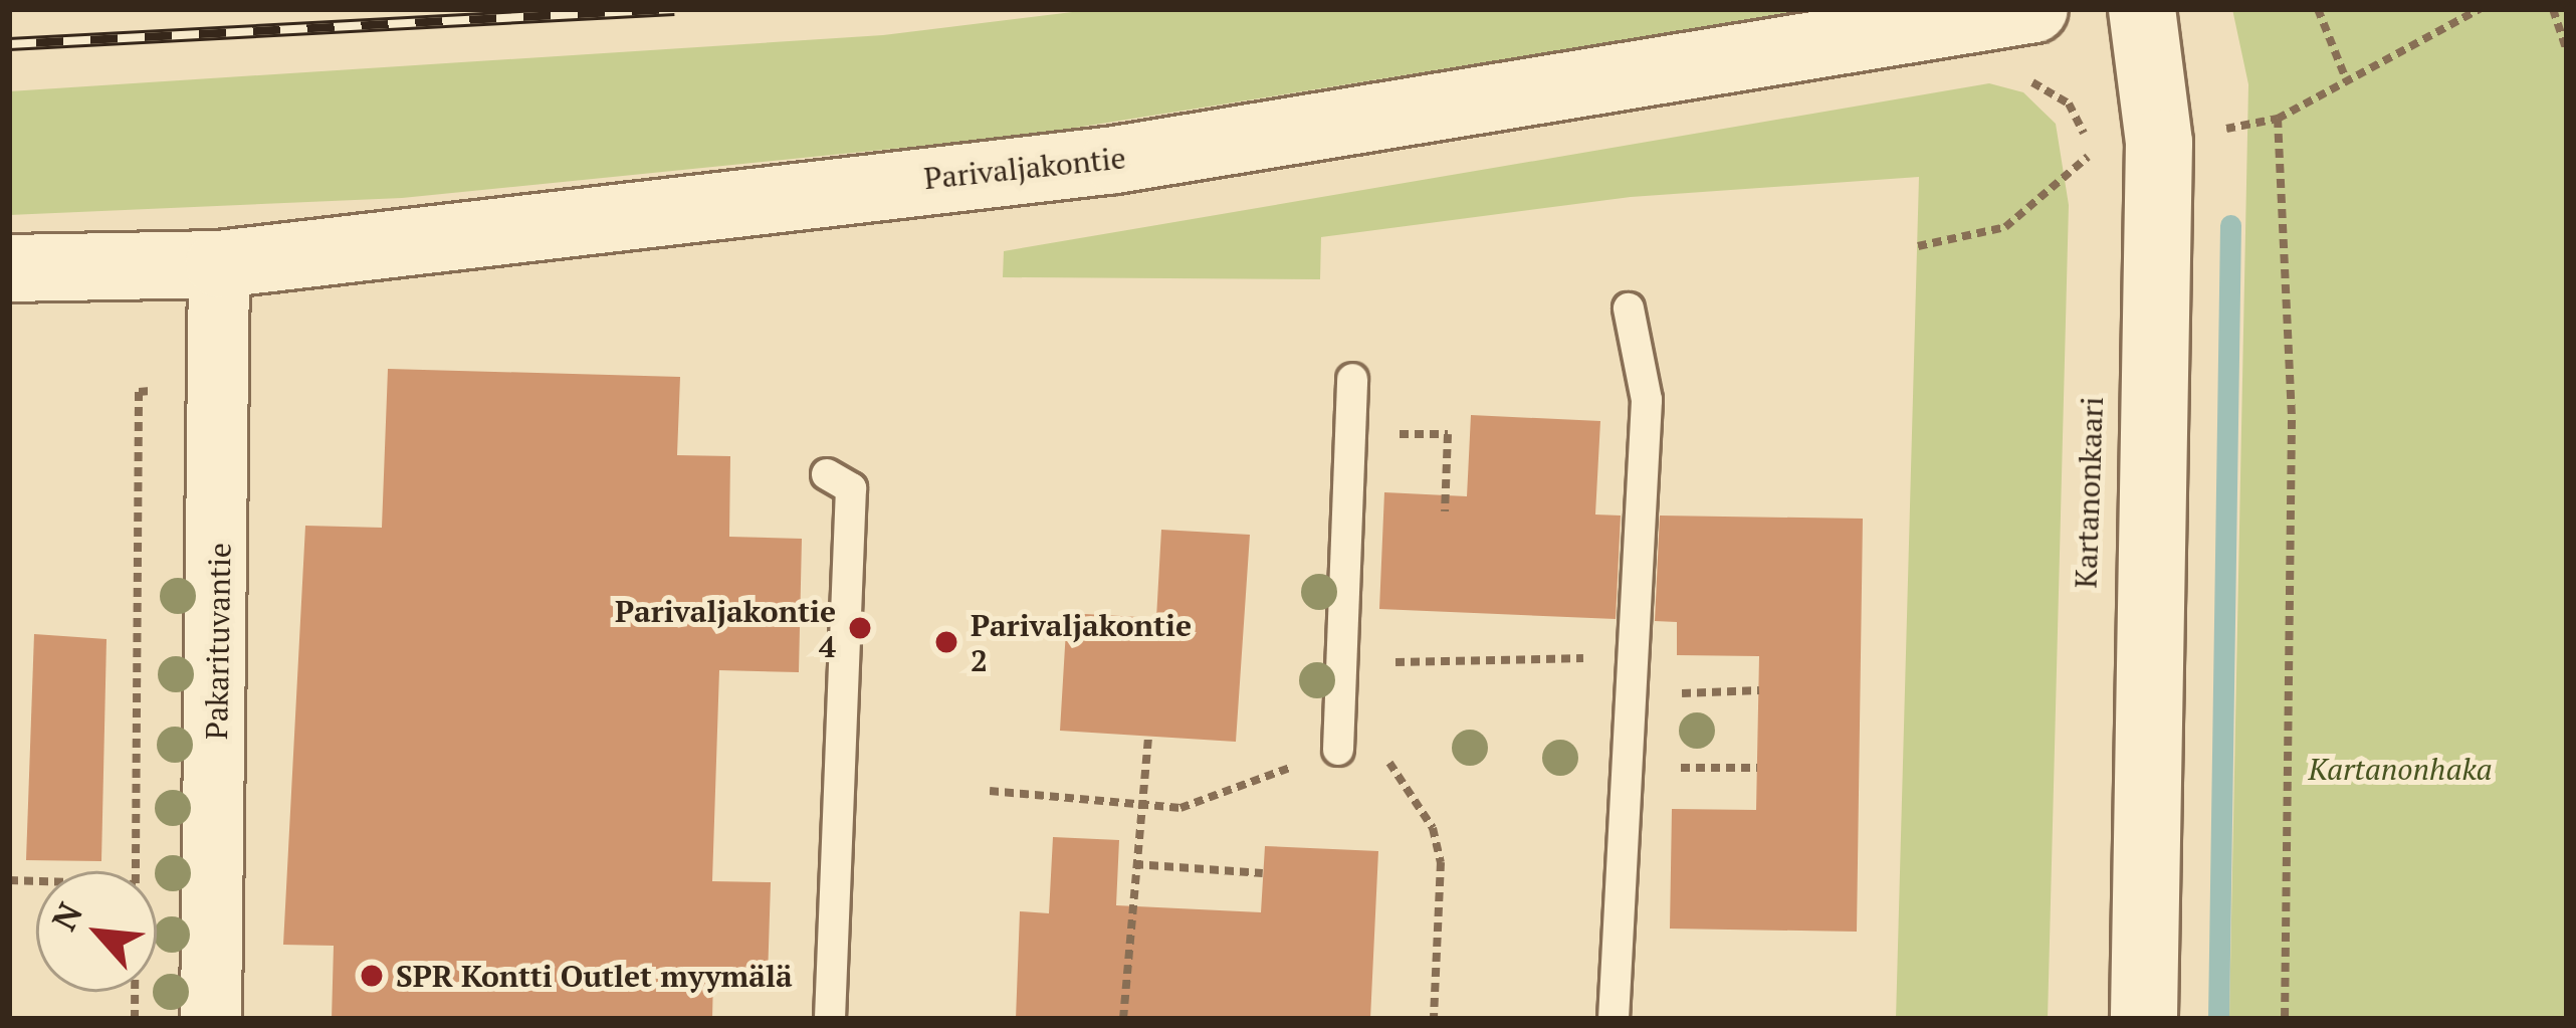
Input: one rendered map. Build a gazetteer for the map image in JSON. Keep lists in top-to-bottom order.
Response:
{
  "streets": {
    "street": ["Parivaljakontie", "Pakarituvantie"]
  },
  "crossings": [
    ["Parivaljakontie", "Pakarituvantie"]
  ],
  "parks": ["Kartanonhaka"],
  "places": ["Parivaljakontie 4", "Parivaljakontie 2", "SPR Kontti Outlet myymälä"],
  "north": "top left"
}
